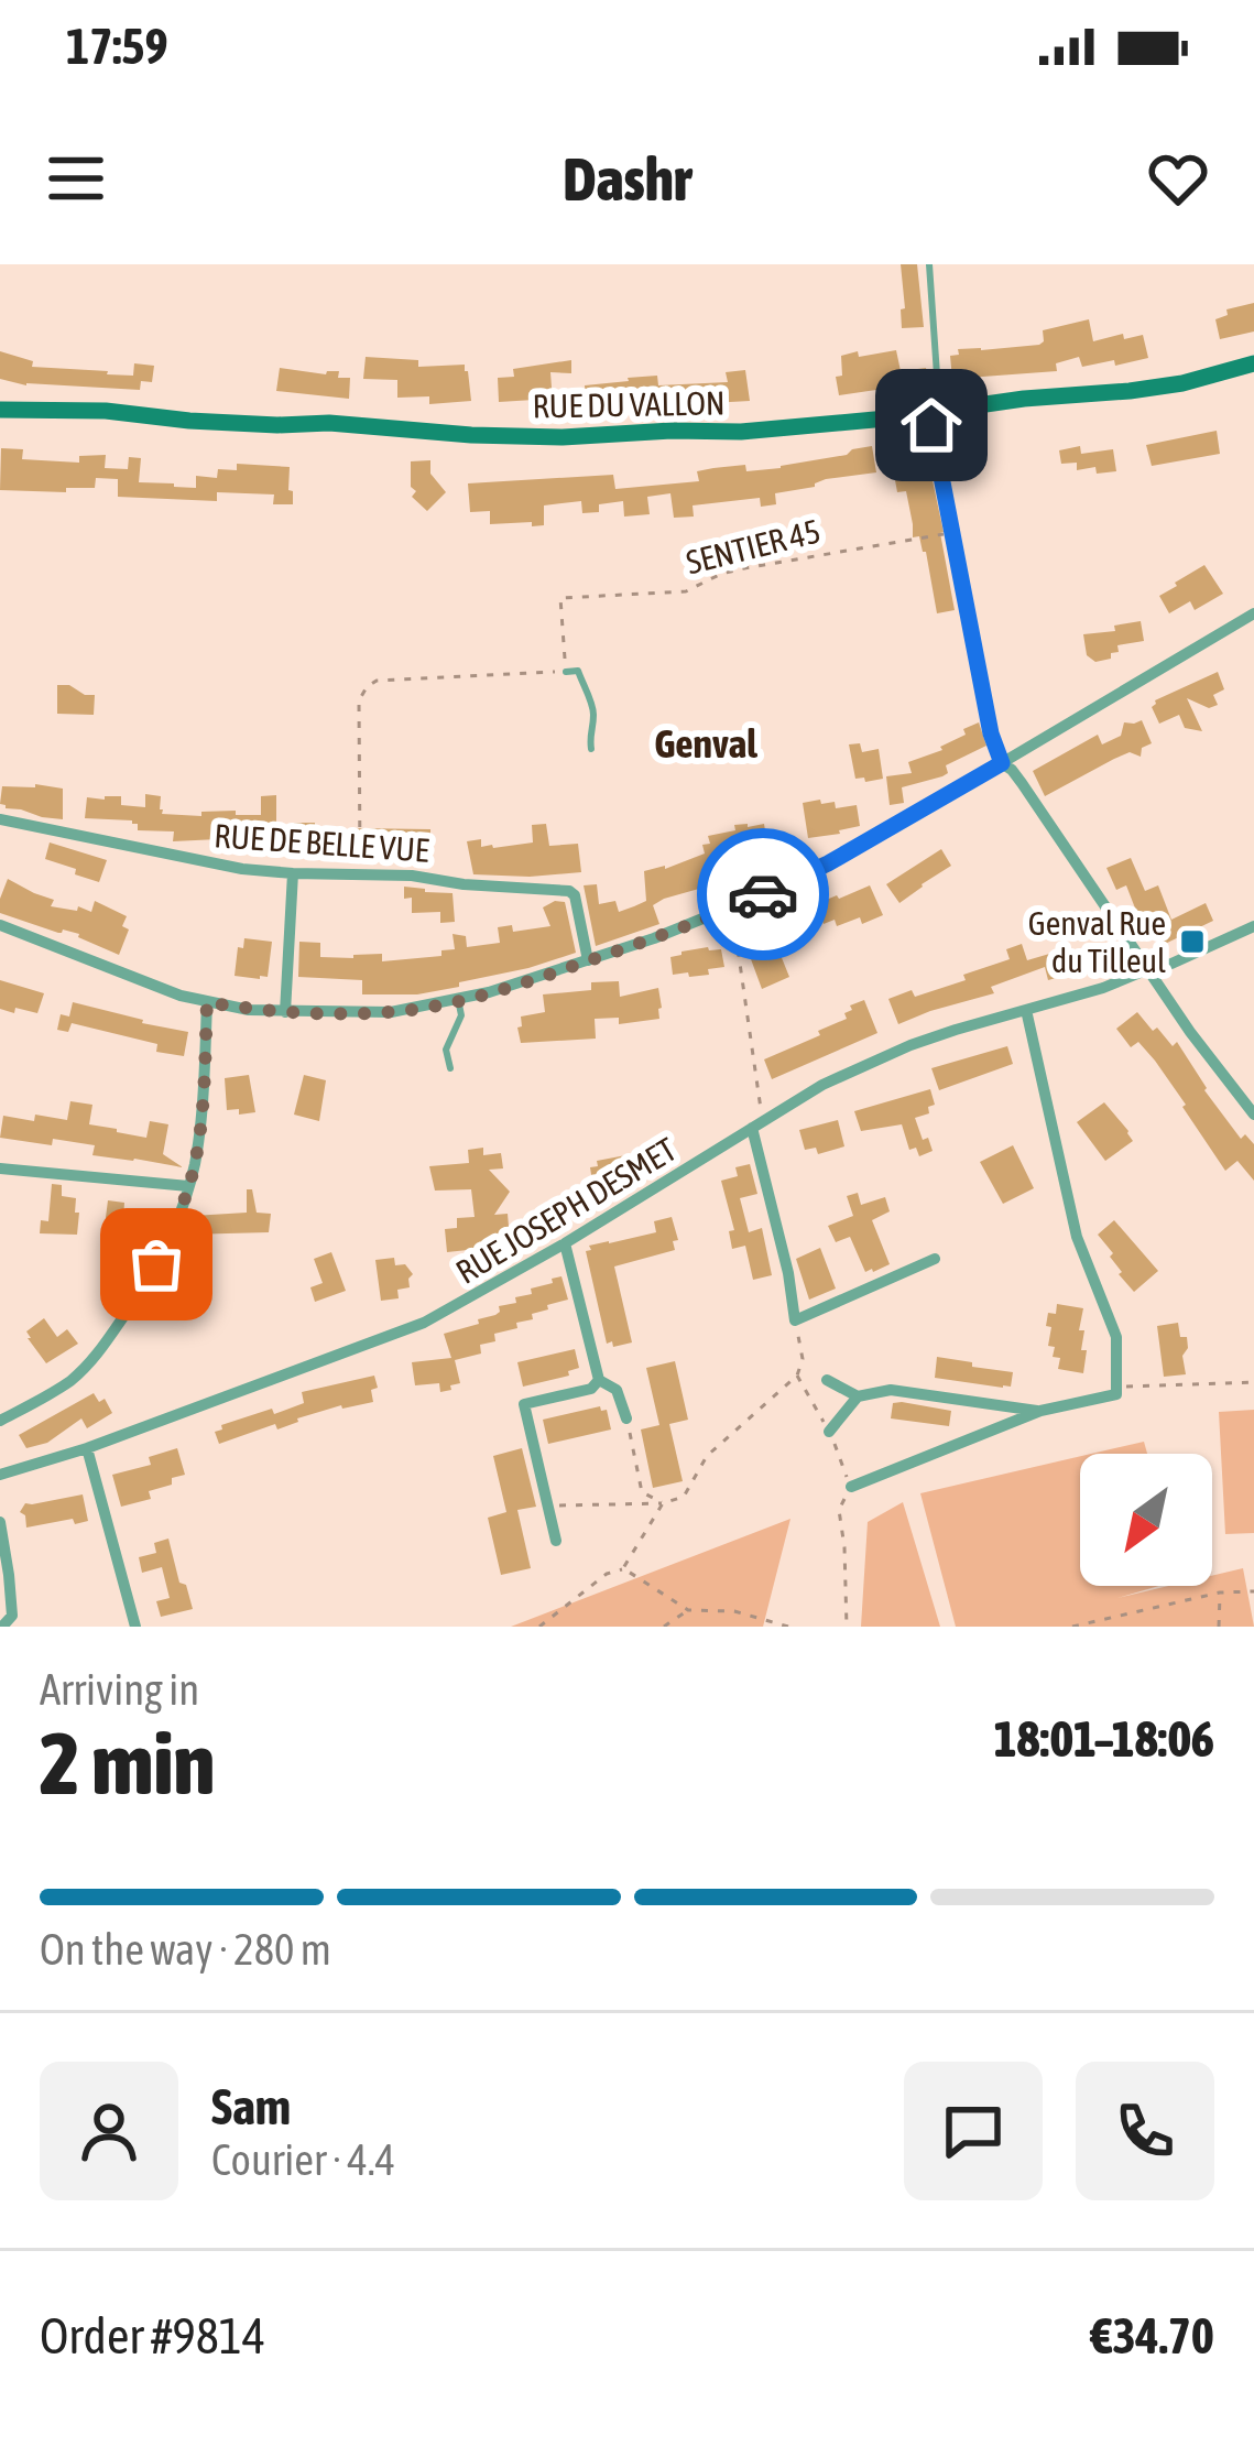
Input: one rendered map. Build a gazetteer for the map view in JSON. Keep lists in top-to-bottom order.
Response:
{
  "streets": {
    "street": ["RUE DU VALLON", "RUE DE BELLE VUE", "RUE JOSEPH DESMET"],
    "path": ["SENTIER 45"]
  },
  "districts": ["Genval"],
  "places": {
    "transit": ["Genval Rue du Tilleul"]
  },
  "north": "bottom left",
  "page": {
    "status": "17:59",
    "header": "Dashr",
    "heading": ["2 min", "Arriving in", "18:01–18:06"],
    "panel": [
      "Sam",
      "Courier · 4.4",
      "Order #9814",
      "€34.70"
    ],
    "bar": "On the way · 280 m"
  }
}
